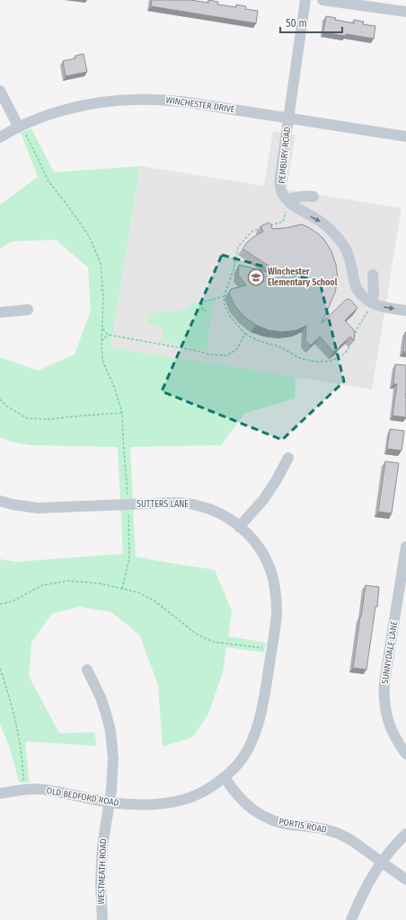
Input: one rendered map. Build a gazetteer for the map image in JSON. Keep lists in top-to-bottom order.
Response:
{
  "streets": {
    "street": [
      "WINCHESTER DRIVE",
      "PEMBURY ROAD",
      "SUTTERS LANE",
      "SUNNYDALE LANE",
      "OLD BEDFORD ROAD",
      "PORTIS ROAD",
      "WESTMEATH ROAD"
    ]
  },
  "crossings": [
    ["WINCHESTER DRIVE", "PEMBURY ROAD"],
    ["SUTTERS LANE", "OLD BEDFORD ROAD"],
    ["SUTTERS LANE", "PORTIS ROAD"],
    ["OLD BEDFORD ROAD", "PORTIS ROAD"],
    ["OLD BEDFORD ROAD", "WESTMEATH ROAD"]
  ],
  "places": {
    "school or university": ["Winchester Elementary School"]
  },
  "scale_bar": "50 m"
}
